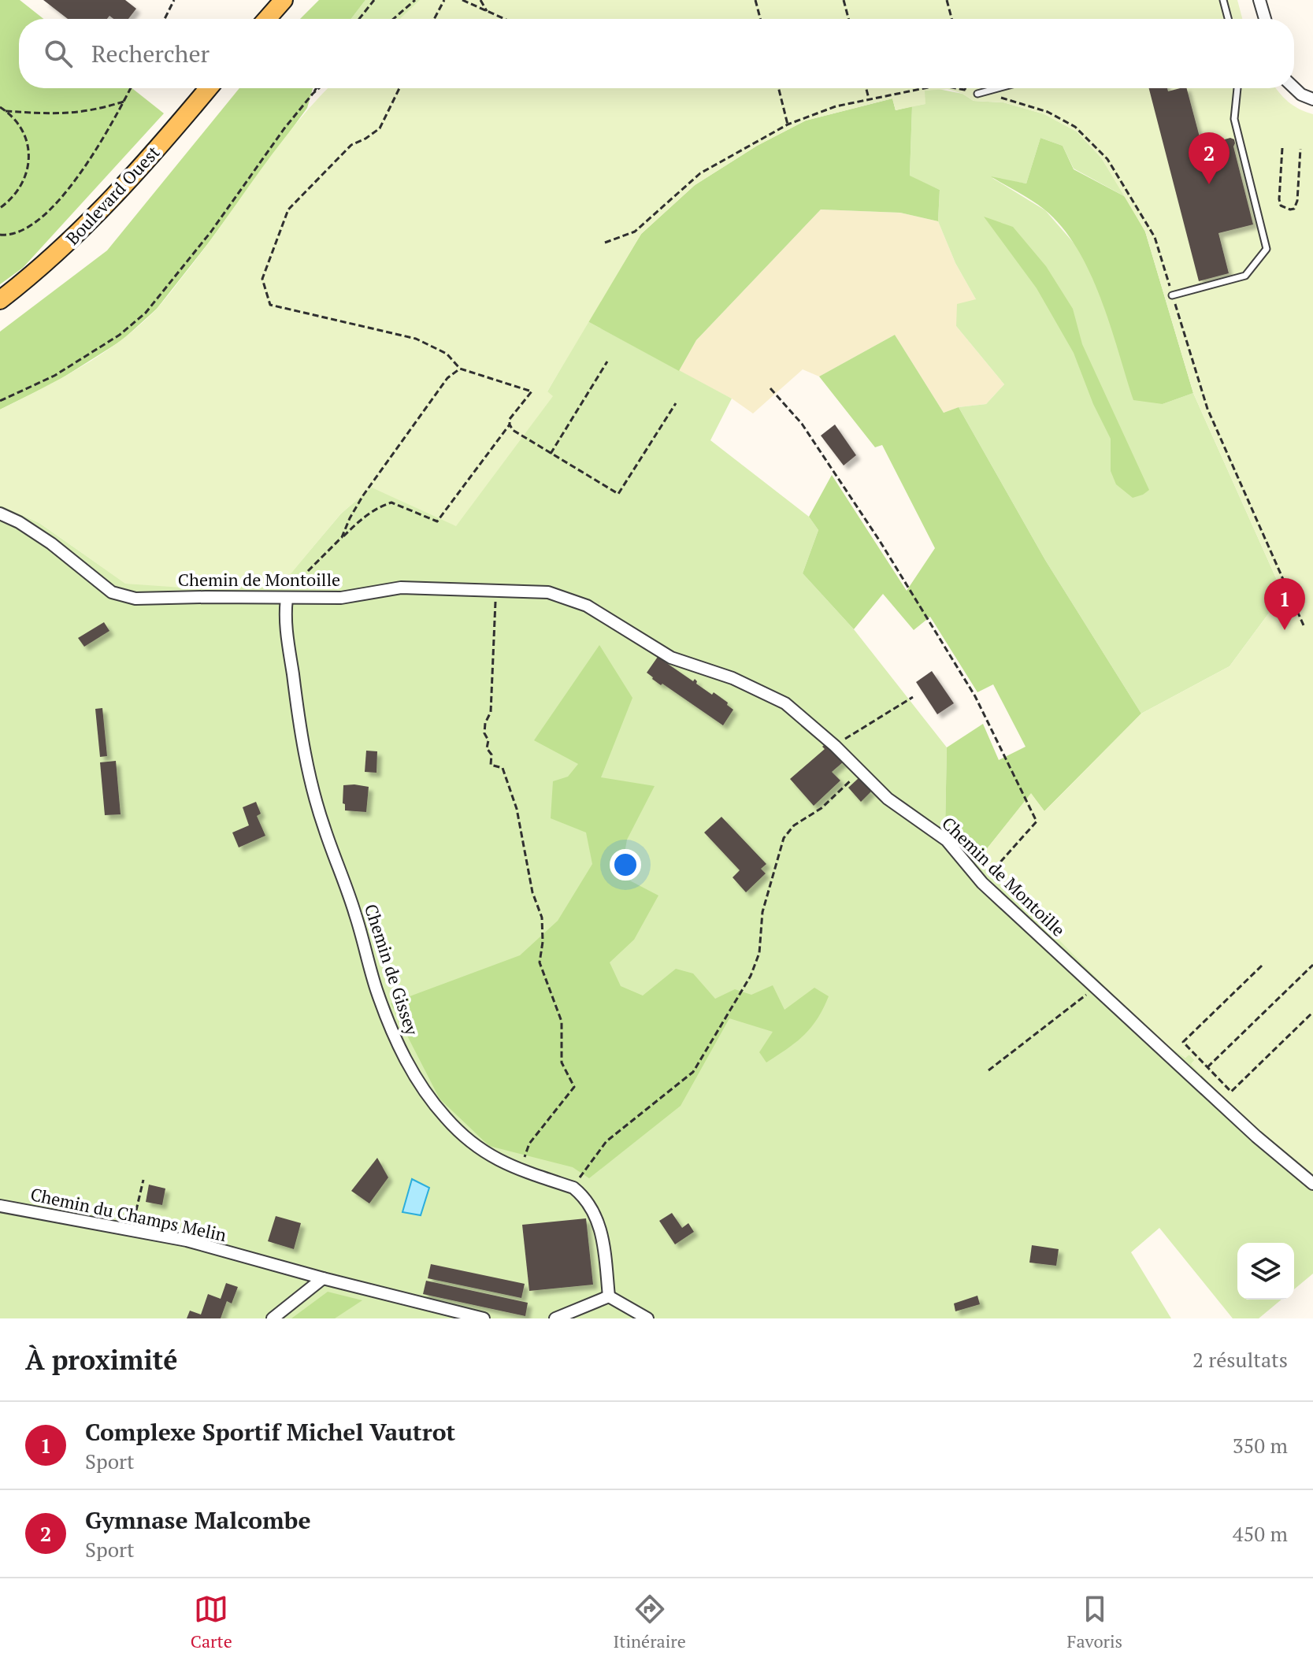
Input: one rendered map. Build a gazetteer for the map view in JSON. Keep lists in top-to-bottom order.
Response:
{
  "streets": {
    "main road": ["Boulevard Ouest"],
    "street": ["Chemin de Montoille", "Chemin de Gissey", "Chemin du Champs Melin"]
  },
  "crossings": [
    ["Chemin de Montoille", "Chemin de Gissey"]
  ],
  "page": {
    "search": "Rechercher",
    "pins": ["2", "1"],
    "heading": ["À proximité", "2 résultats"],
    "list": [
      {
        "mark": "1",
        "name": "Complexe Sportif Michel Vautrot",
        "note": "Sport",
        "value": "350 m"
      },
      {
        "mark": "2",
        "name": "Gymnase Malcombe",
        "note": "Sport",
        "value": "450 m"
      }
    ],
    "nav": ["Carte", "Itinéraire", "Favoris"]
  }
}
